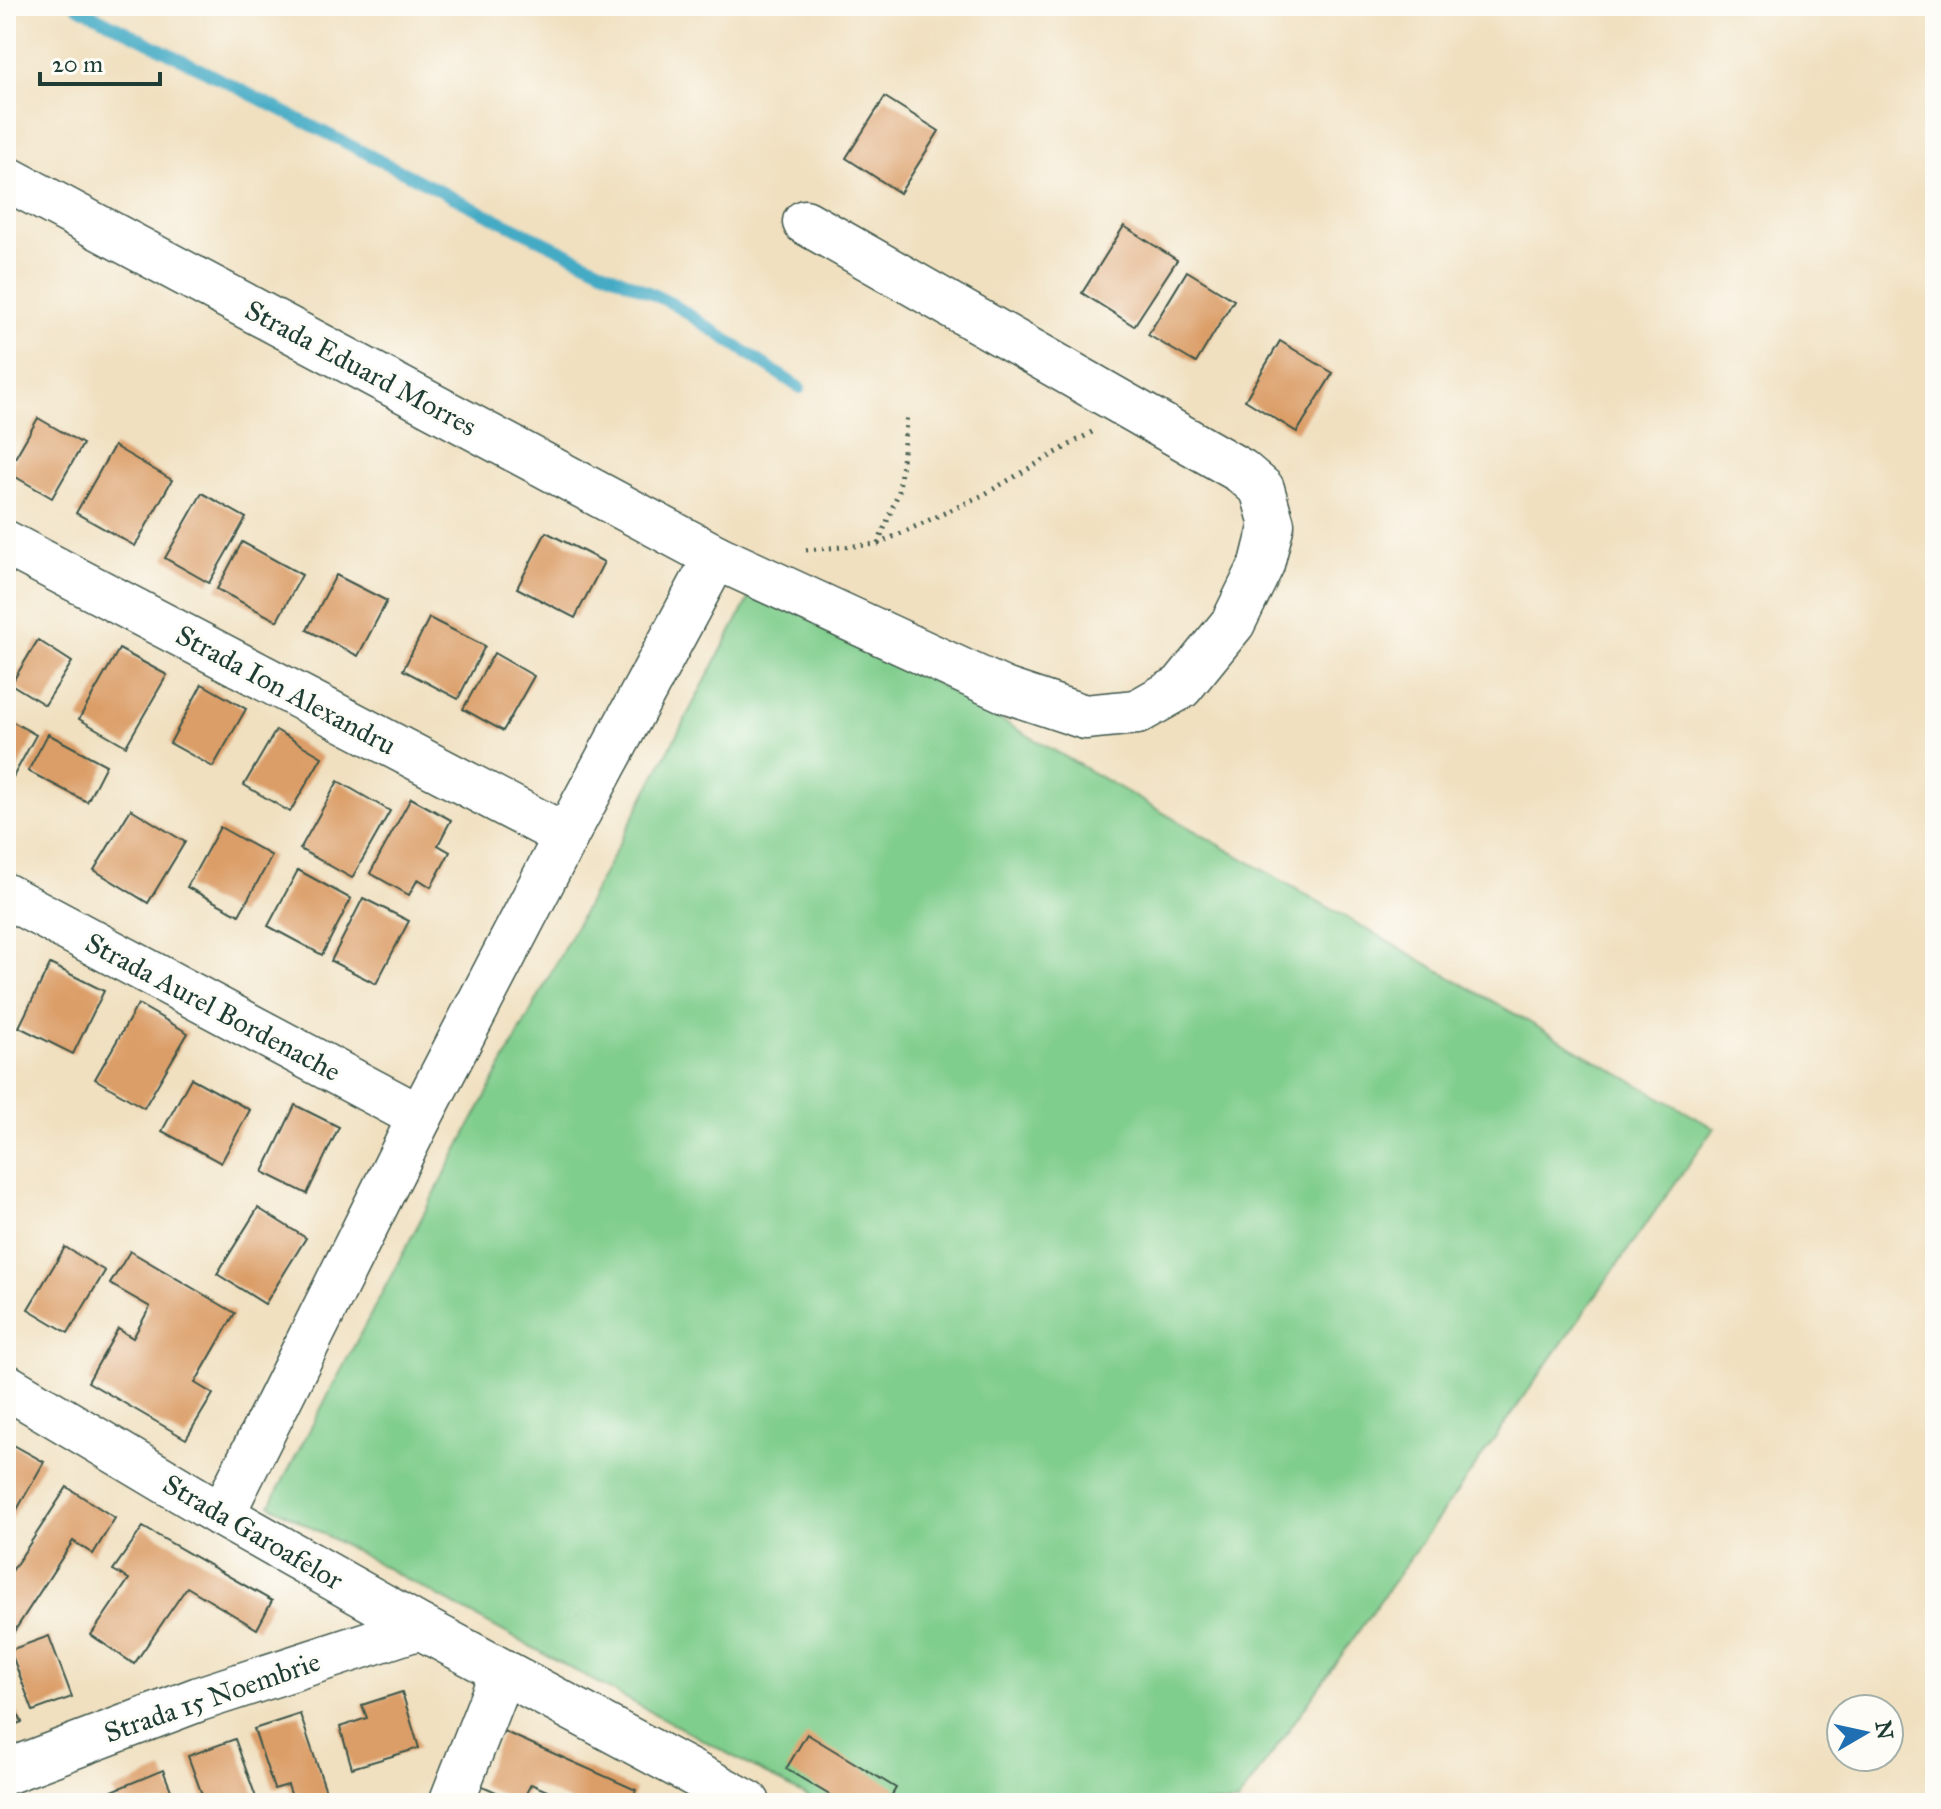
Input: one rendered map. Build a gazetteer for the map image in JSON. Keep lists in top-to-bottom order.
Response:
{
  "streets": {
    "street": [
      "Strada Eduard Morres",
      "Strada Ion Alexandru",
      "Strada Aurel Bordenache",
      "Strada Garoafelor",
      "Strada 15 Noembrie"
    ]
  },
  "crossings": [
    ["Strada Garoafelor", "Strada 15 Noembrie"]
  ],
  "scale_bar": "20 m",
  "north": "right"
}
